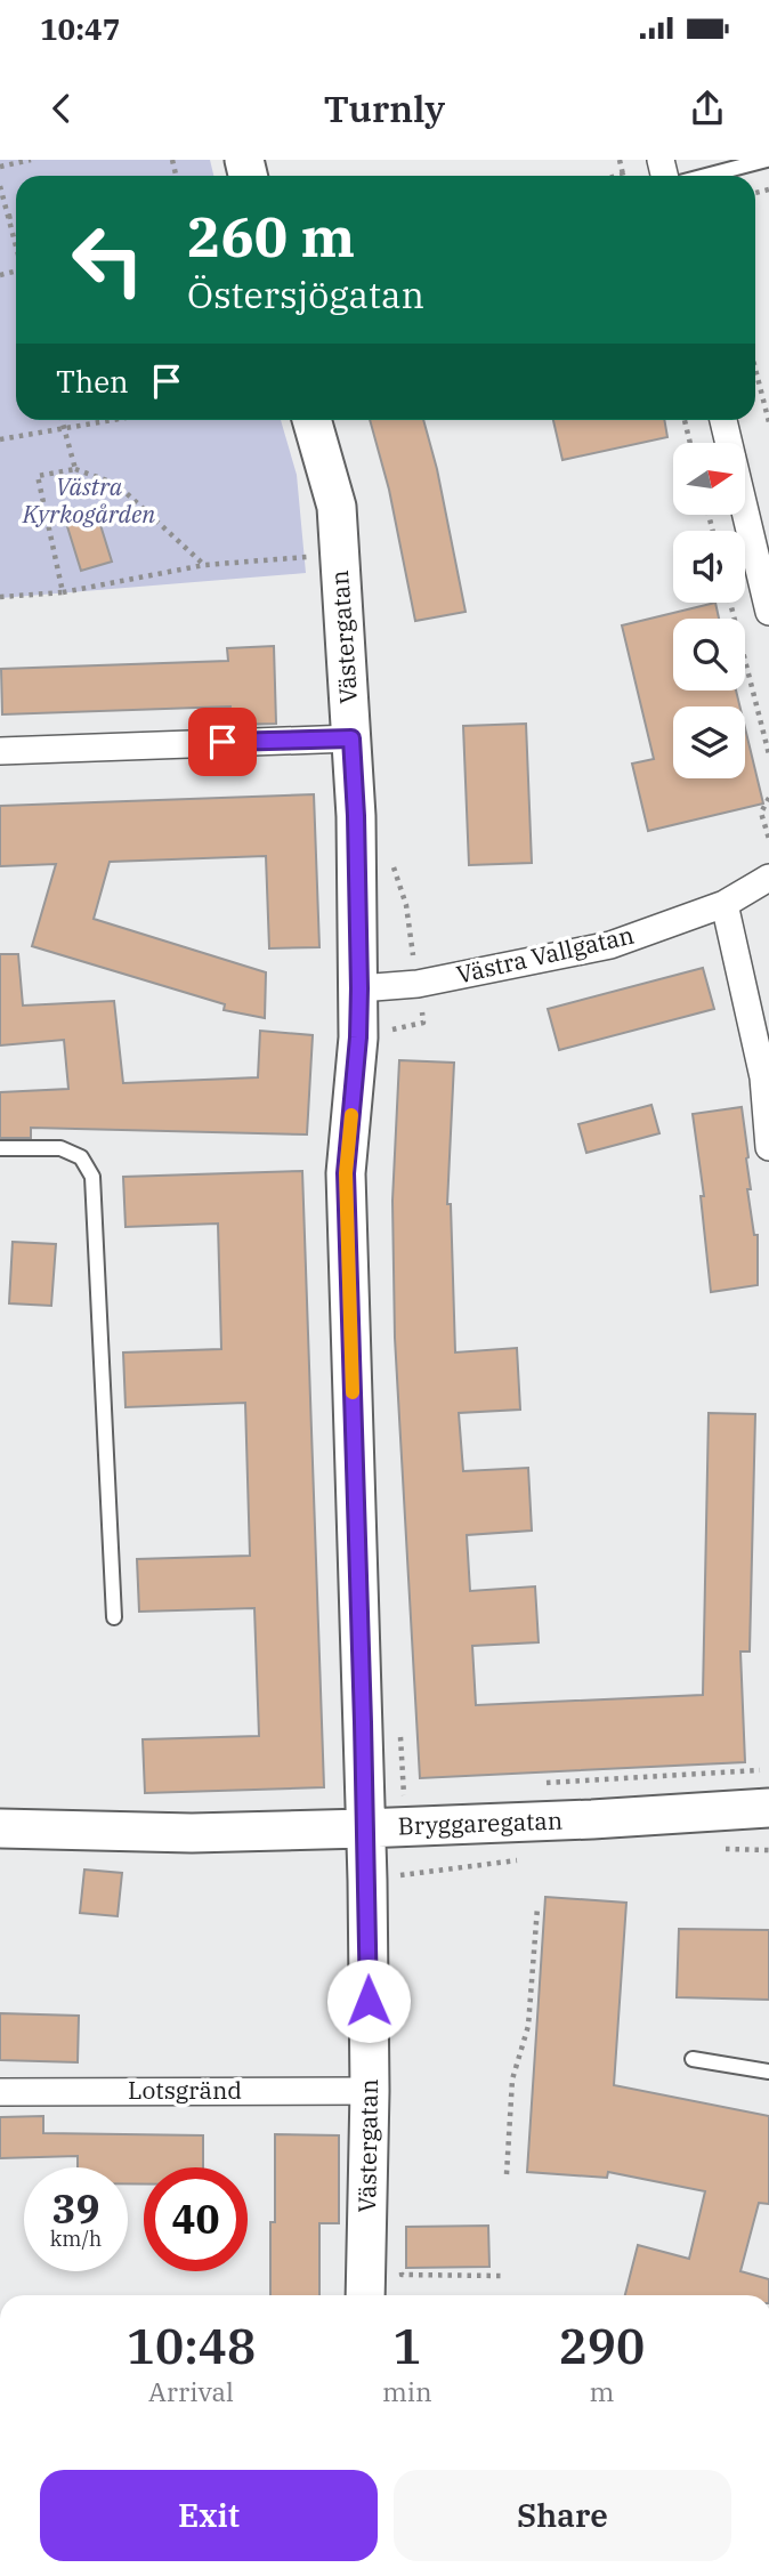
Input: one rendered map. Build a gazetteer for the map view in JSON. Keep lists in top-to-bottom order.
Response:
{
  "streets": {
    "street": [
      "Västergatan",
      "Västra Vallgatan",
      "Bryggaregatan",
      "Lotsgränd"
    ]
  },
  "crossings": [
    ["Västergatan", "Västra Vallgatan"],
    ["Västergatan", "Bryggaregatan"],
    ["Västergatan", "Lotsgränd"]
  ],
  "parks": ["Västra Kyrkogården"],
  "north": "right",
  "page": {
    "status": "10:47",
    "header": "Turnly",
    "turn": ["260 m", "Östersjögatan"],
    "then": "Then",
    "speed": "39 km/h",
    "limit": "40",
    "eta": [
      "10:48",
      "Arrival",
      "1",
      "min",
      "290",
      "m"
    ],
    "buttons": ["Exit", "Share"]
  }
}
